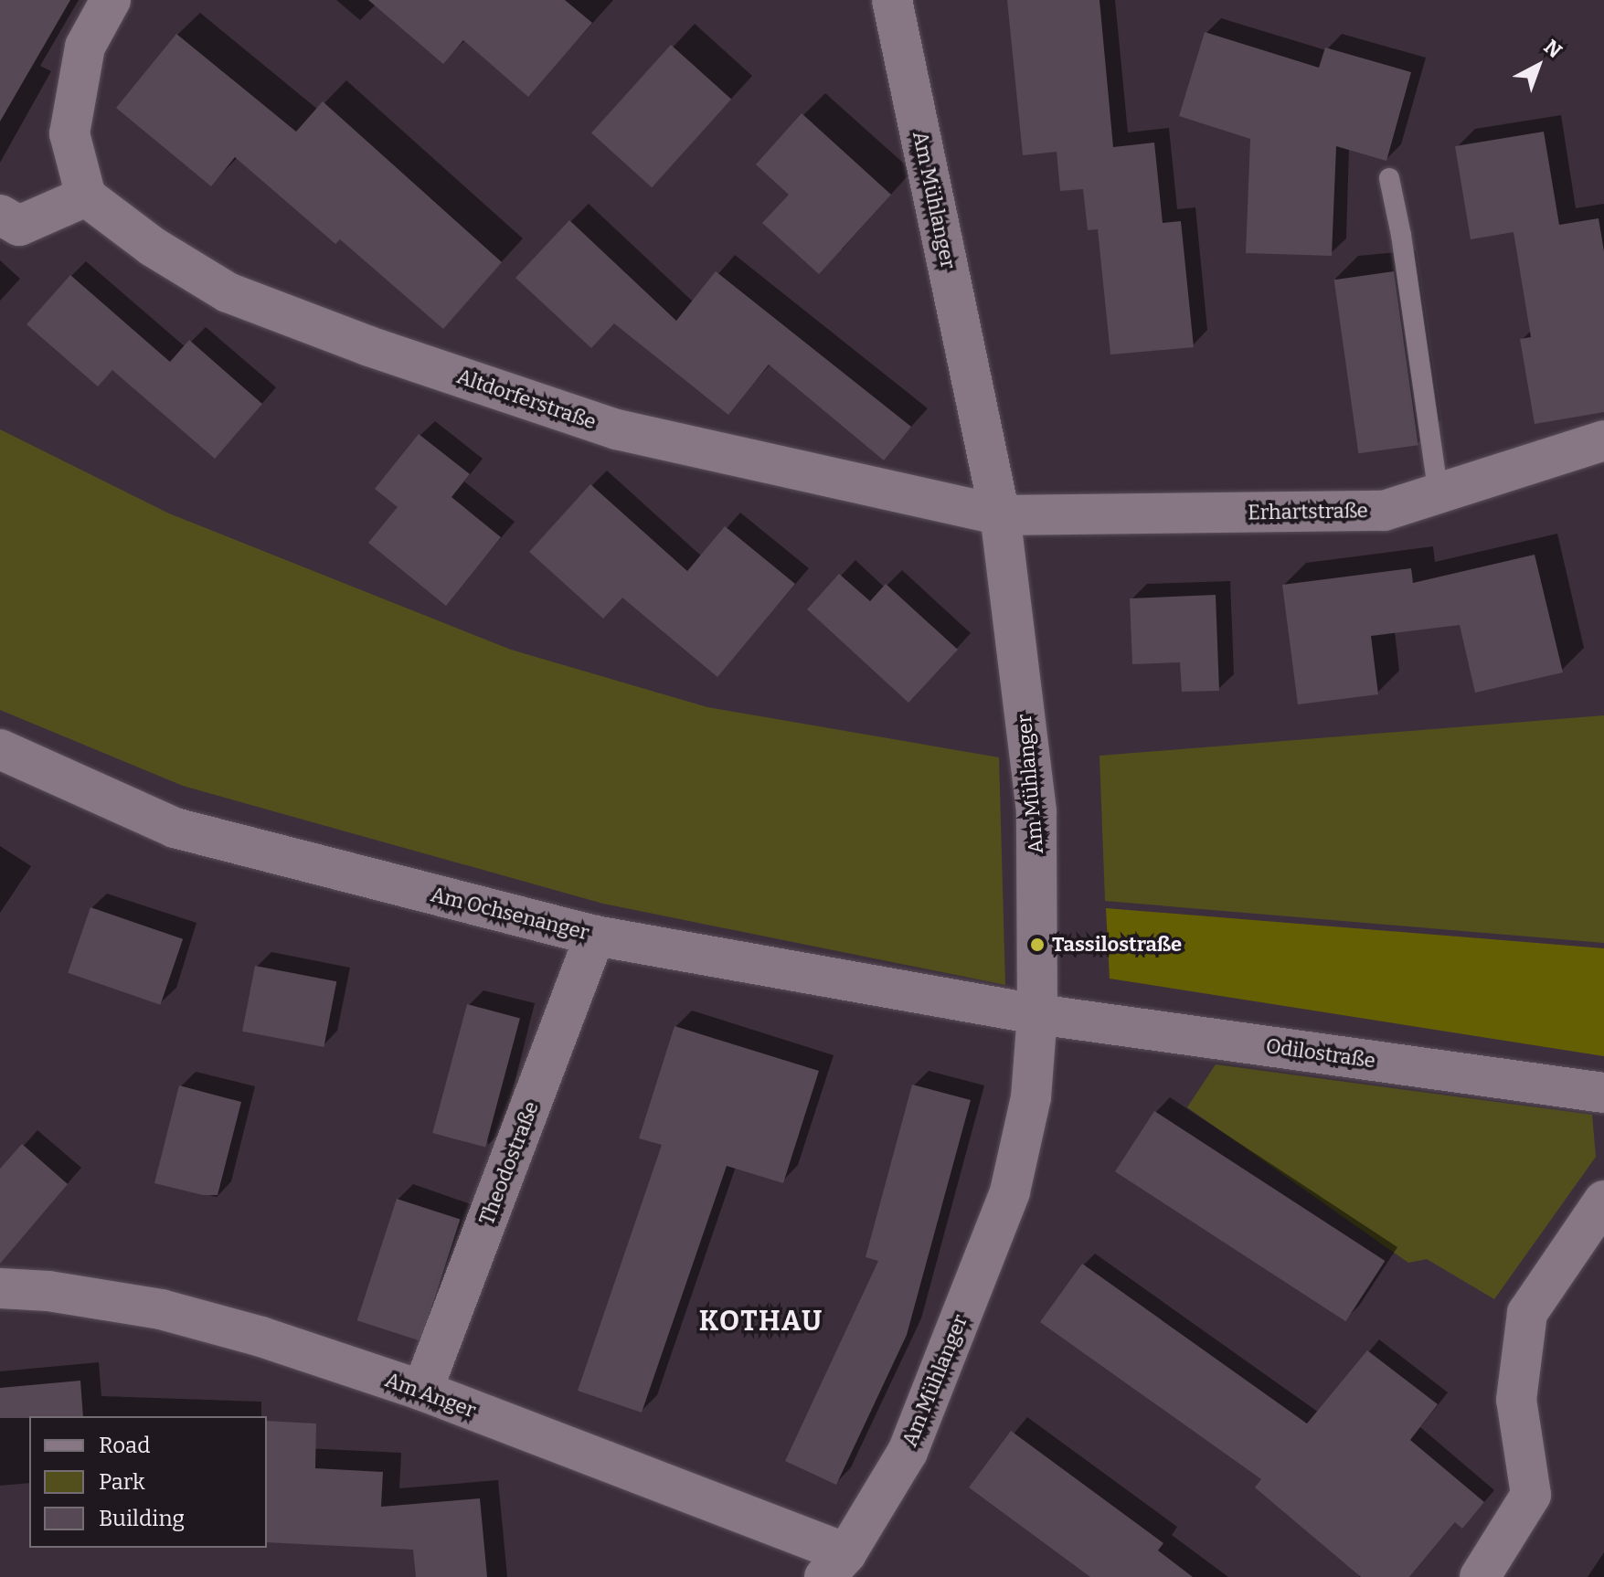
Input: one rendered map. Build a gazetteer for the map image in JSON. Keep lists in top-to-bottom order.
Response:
{
  "streets": {
    "street": [
      "Am Mühlanger",
      "Altdorferstraße",
      "Erhartstraße",
      "Am Ochsenanger",
      "Odilostraße",
      "Theodostraße",
      "Am Anger"
    ]
  },
  "crossings": [
    ["Am Mühlanger", "Altdorferstraße"],
    ["Am Mühlanger", "Erhartstraße"],
    ["Am Mühlanger", "Am Ochsenanger"],
    ["Am Mühlanger", "Odilostraße"],
    ["Am Mühlanger", "Am Anger"],
    ["Altdorferstraße", "Erhartstraße"],
    ["Am Ochsenanger", "Odilostraße"],
    ["Am Ochsenanger", "Theodostraße"],
    ["Theodostraße", "Am Anger"]
  ],
  "districts": ["KOTHAU"],
  "places": ["Tassilostraße"],
  "legend": ["Road", "Park", "Building"],
  "north": "top right"
}
